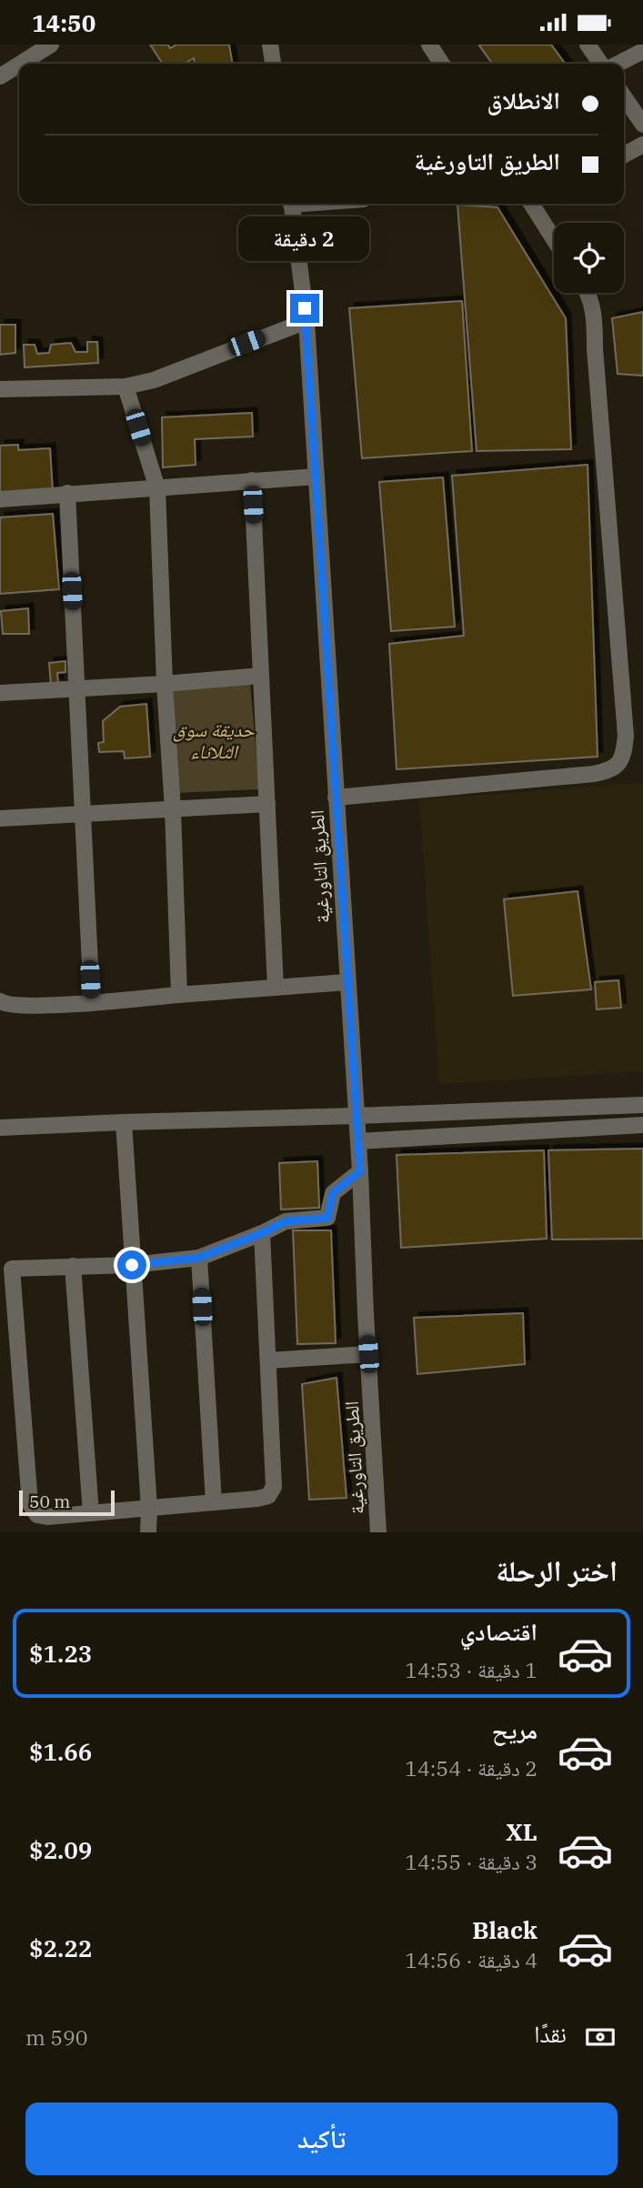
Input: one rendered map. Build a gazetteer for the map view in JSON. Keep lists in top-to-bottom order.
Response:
{
  "streets": {
    "street": ["الطريق التاورغية"]
  },
  "parks": ["حديقة سوق الثلاثاء"],
  "scale_bar": "50 m",
  "page": {
    "status": "14:50",
    "banner": ["الانطلاق", "الطريق التاورغية"],
    "bubble": "2 دقيقة",
    "scale": "50 m",
    "heading": "اختر الرحلة",
    "list": [
      {
        "name": "اقتصادي",
        "note": "1 دقيقة · 14:53",
        "value": "$1.23"
      },
      {
        "name": "مريح",
        "note": "2 دقيقة · 14:54",
        "value": "$1.66"
      },
      {
        "name": "XL",
        "note": "3 دقيقة · 14:55",
        "value": "$2.09"
      },
      {
        "name": "Black",
        "note": "4 دقيقة · 14:56",
        "value": "$2.22"
      }
    ],
    "pay": ["نقدًا", "590 m"],
    "buttons": "تأكيد"
  }
}
